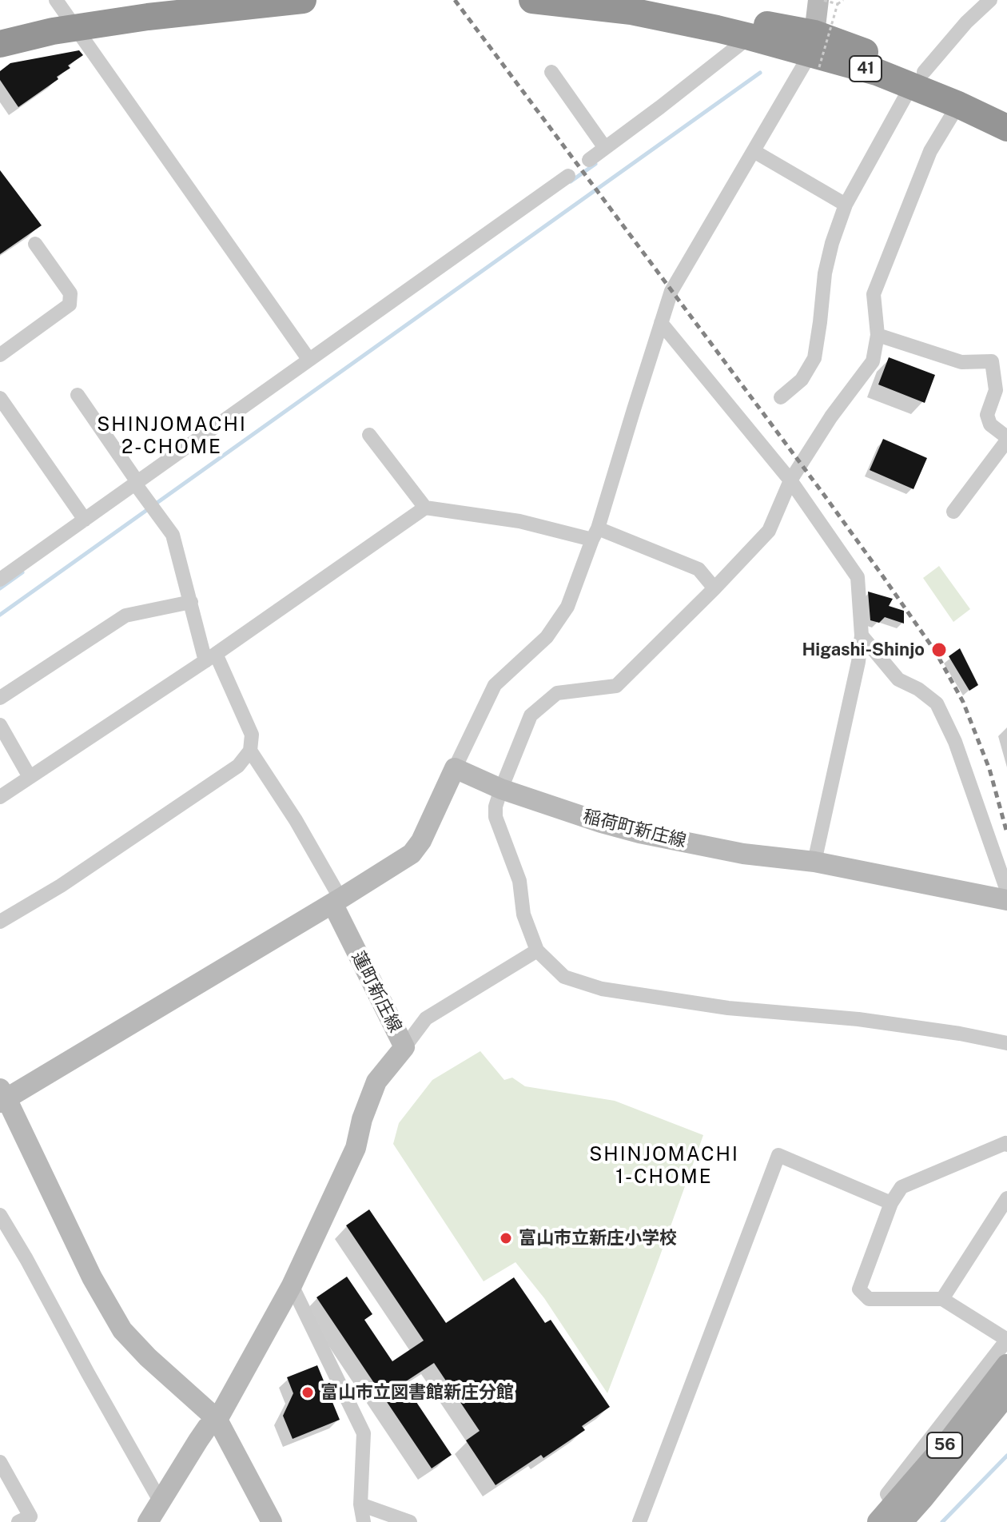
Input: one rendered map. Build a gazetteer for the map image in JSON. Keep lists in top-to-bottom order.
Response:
{
  "streets": {
    "highway": ["41"],
    "main road": ["稲荷町新庄線", "蓮町新庄線", "56"]
  },
  "districts": ["SHINJOMACHI 2-CHOME", "SHINJOMACHI 1-CHOME"],
  "places": ["Higashi-Shinjo", "富山市立新庄小学校", "富山市立図書館新庄分館"]
}
